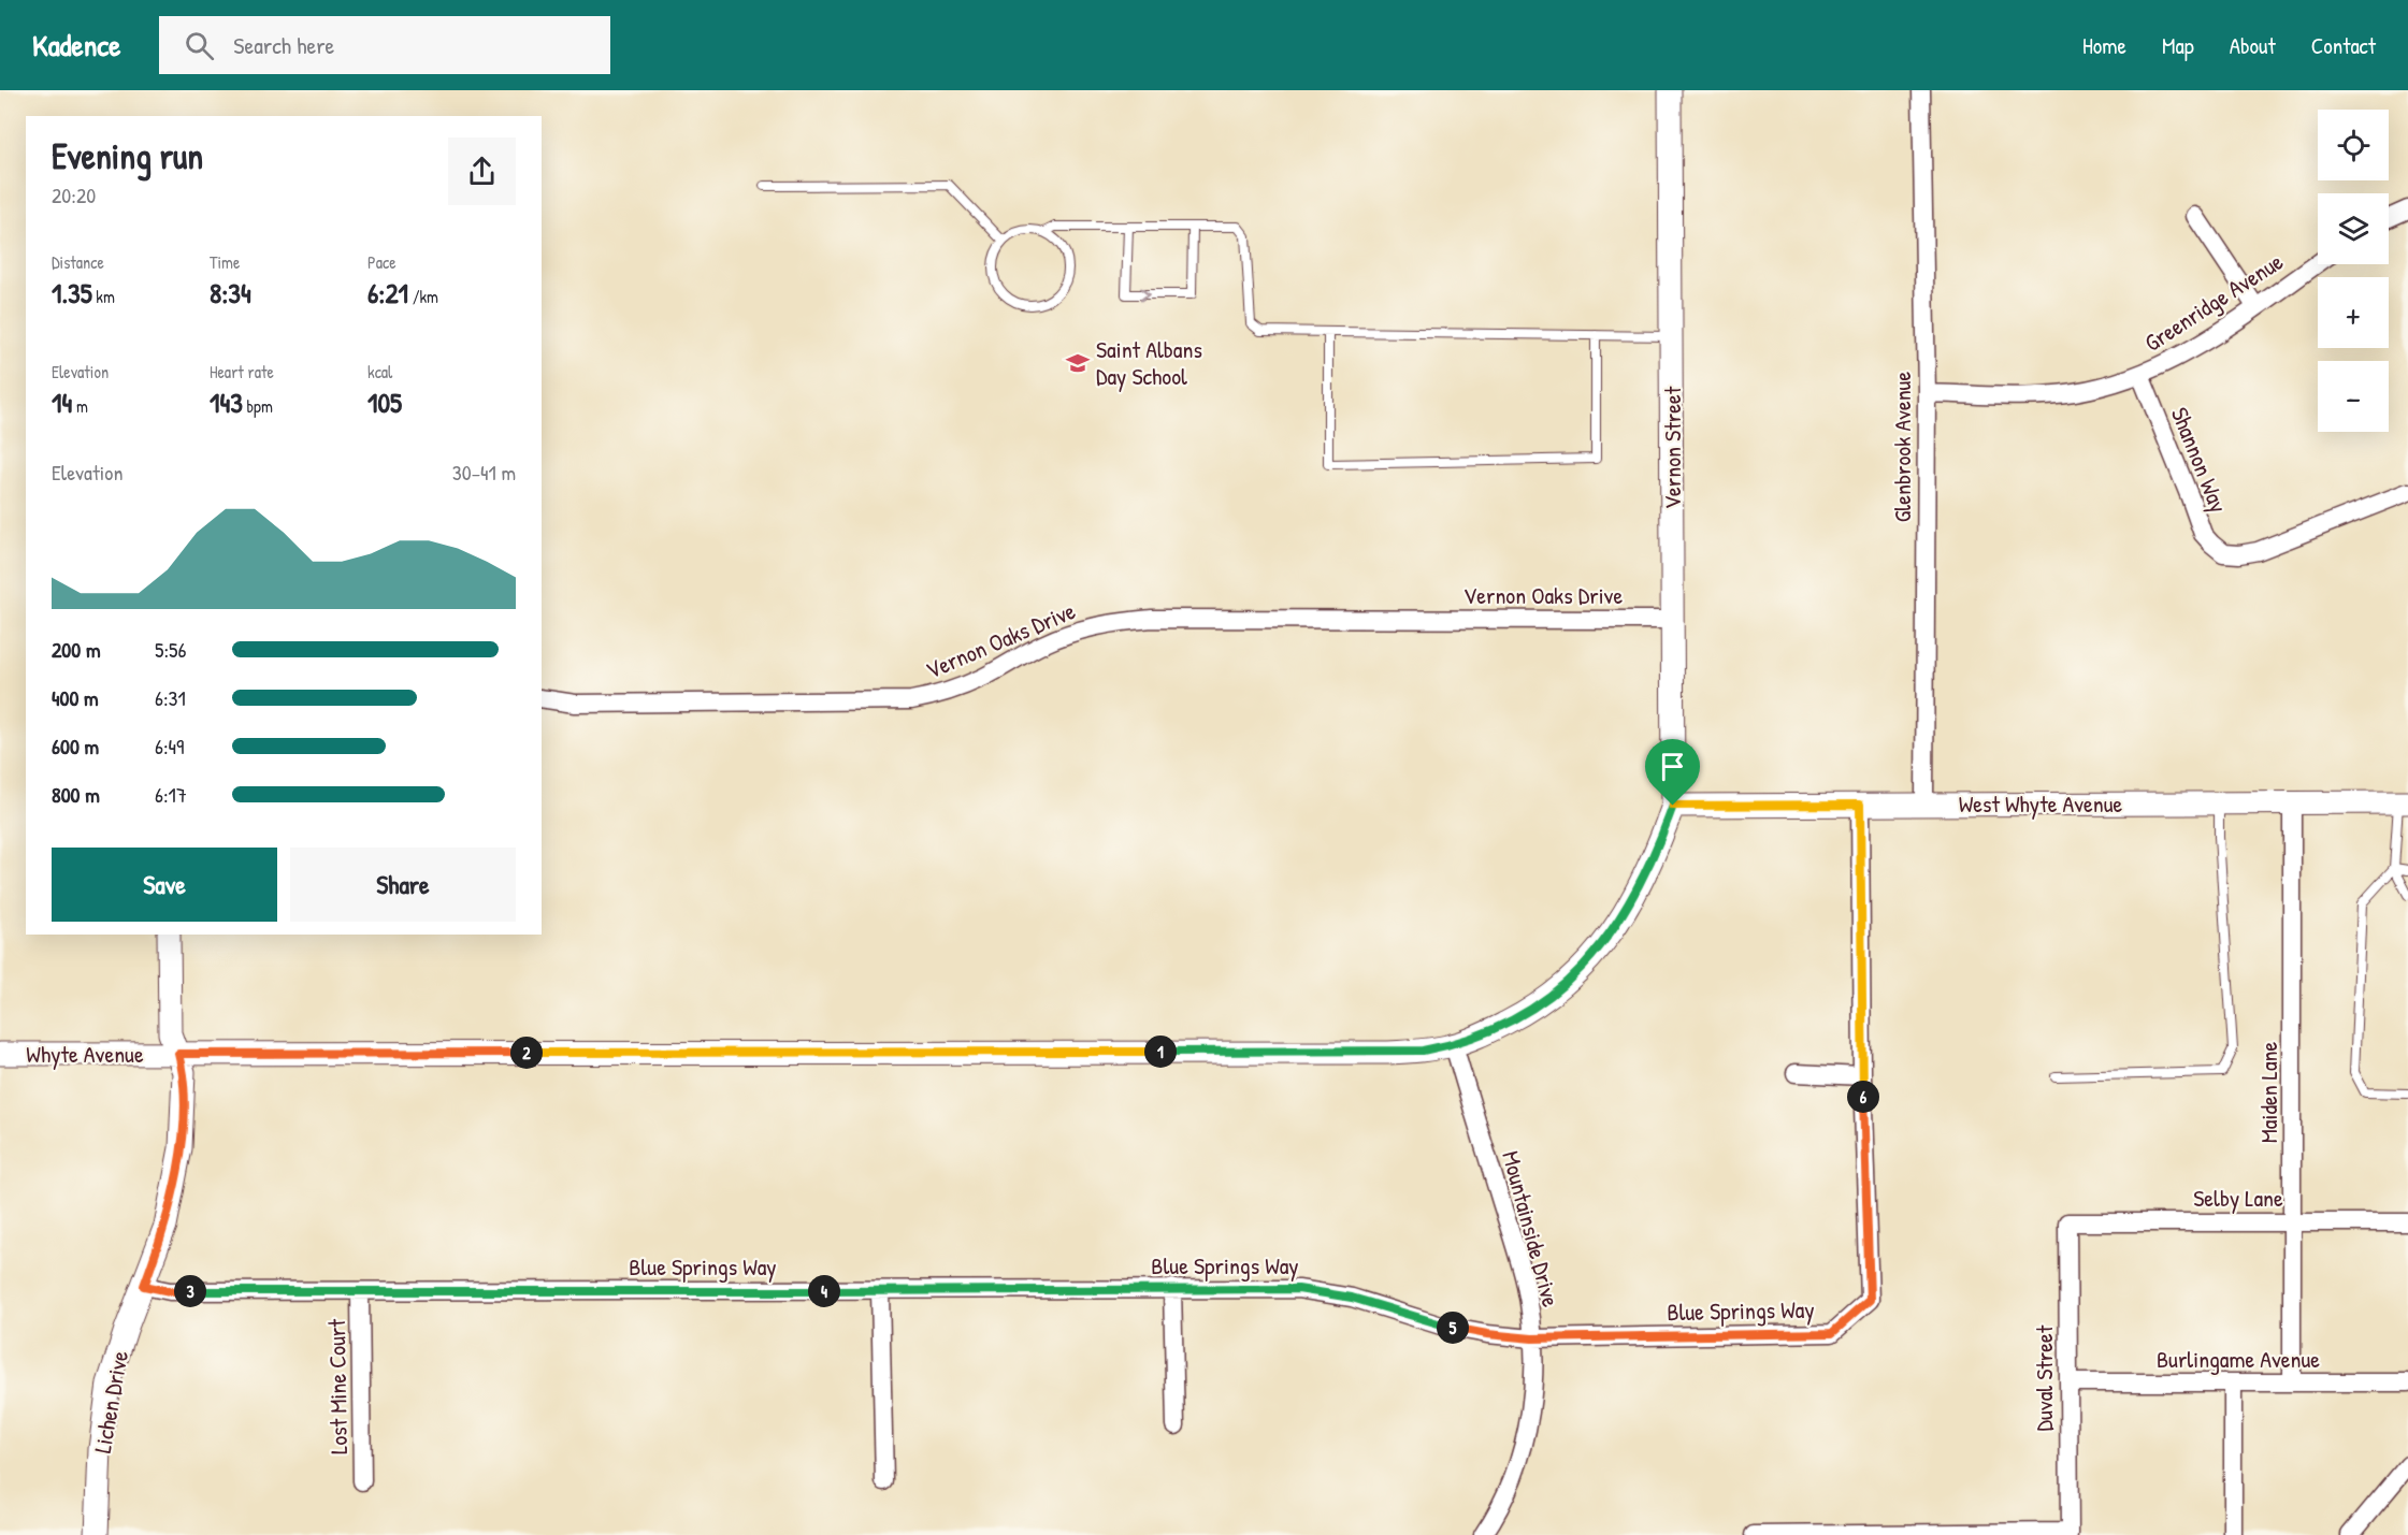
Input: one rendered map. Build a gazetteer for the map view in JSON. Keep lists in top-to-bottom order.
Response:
{
  "streets": {
    "street": [
      "Greenridge Avenue",
      "Glenbrook Avenue",
      "Vernon Street",
      "Shannon Way",
      "Vernon Oaks Drive",
      "West Whyte Avenue",
      "Whyte Avenue",
      "Maiden Lane",
      "Selby Lane",
      "Mountainside Drive",
      "Blue Springs Way",
      "Burlingame Avenue",
      "Duval Street",
      "Lost Mine Court",
      "Lichen Drive"
    ]
  },
  "crossings": [
    ["Greenridge Avenue", "Glenbrook Avenue"],
    ["Greenridge Avenue", "Shannon Way"],
    ["Glenbrook Avenue", "West Whyte Avenue"],
    ["Vernon Street", "Vernon Oaks Drive"],
    ["Vernon Street", "West Whyte Avenue"],
    ["Vernon Street", "Whyte Avenue"],
    ["West Whyte Avenue", "Whyte Avenue"],
    ["West Whyte Avenue", "Maiden Lane"],
    ["West Whyte Avenue", "Blue Springs Way"],
    ["Whyte Avenue", "Mountainside Drive"],
    ["Whyte Avenue", "Lichen Drive"],
    ["Maiden Lane", "Selby Lane"],
    ["Maiden Lane", "Burlingame Avenue"],
    ["Selby Lane", "Duval Street"],
    ["Mountainside Drive", "Blue Springs Way"],
    ["Blue Springs Way", "Lost Mine Court"],
    ["Blue Springs Way", "Lichen Drive"],
    ["Burlingame Avenue", "Duval Street"]
  ],
  "places": {
    "school or university": ["Saint Albans Day School"]
  },
  "page": {
    "header": "Kadence",
    "search": "Search here",
    "nav": [
      "Home",
      "Map",
      "About",
      "Contact"
    ],
    "map_buttons": ["+", "−"],
    "heading": ["Evening run", "20:20"],
    "stats": [
      ["Distance", "1.35 km"],
      ["Time", "8:34"],
      ["Pace", "6:21 /km"],
      ["Elevation", "14 m"],
      ["Heart rate", "143 bpm"],
      ["kcal", "105"]
    ],
    "chart": ["Elevation", "30–41 m"],
    "list": [
      {
        "name": "200 m",
        "note": "5:56"
      },
      {
        "name": "400 m",
        "note": "6:31"
      },
      {
        "name": "600 m",
        "note": "6:49"
      },
      {
        "name": "800 m",
        "note": "6:17"
      }
    ],
    "buttons": ["Save", "Share"],
    "pins": [
      "1",
      "2",
      "6",
      "3",
      "4",
      "5"
    ]
  }
}
